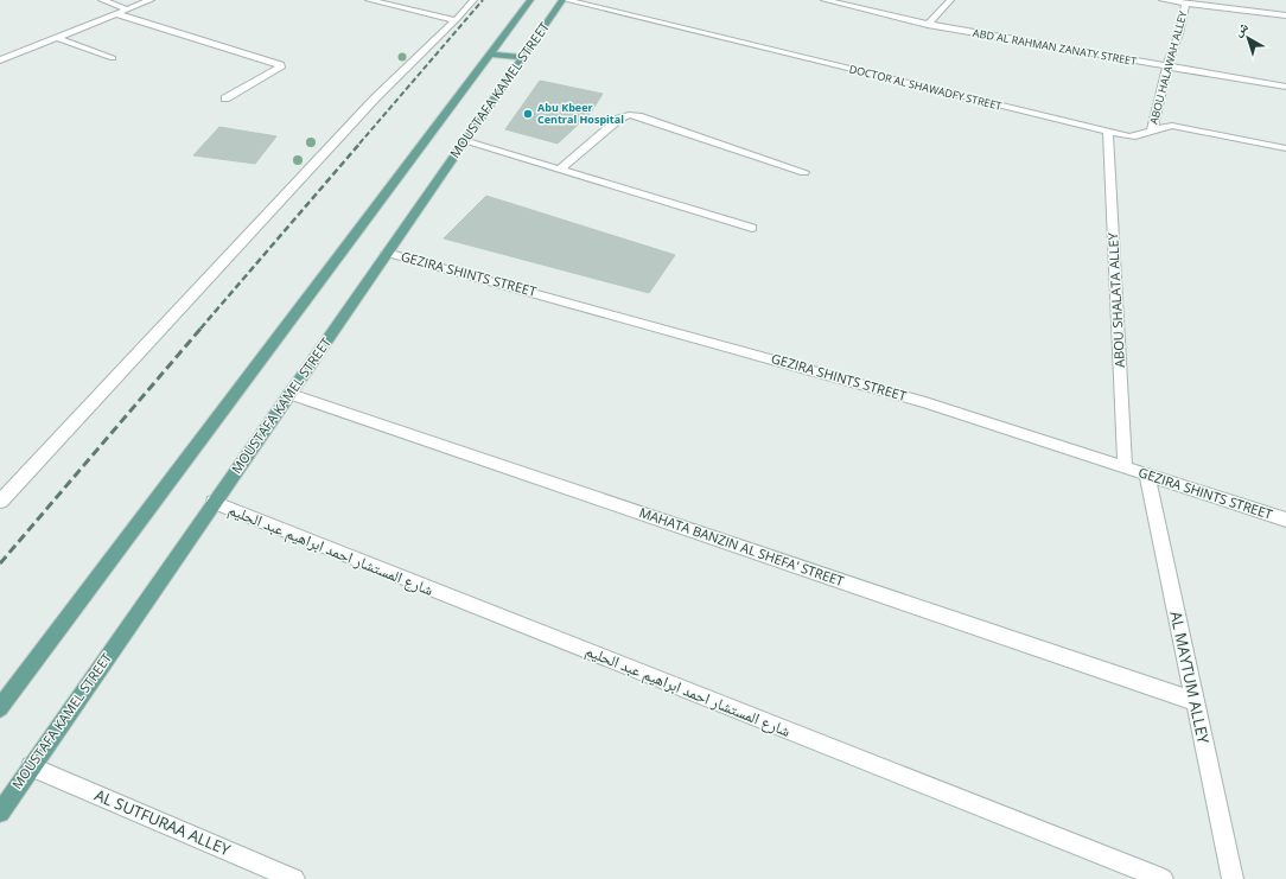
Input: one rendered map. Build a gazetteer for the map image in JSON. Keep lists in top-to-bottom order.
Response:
{
  "streets": {
    "main road": ["MOUSTAFA KAMEL STREET"],
    "street": [
      "ABD AL RAHMAN ZANATY STREET",
      "ABOU HALAWAH ALLEY",
      "DOCTOR AL SHAWADFY STREET",
      "GEZIRA SHINTS STREET",
      "ABOU SHALATA ALLEY",
      "MAHATA BANZIN AL SHEFA' STREET",
      "شارع المستشار احمد ابراهيم عبد الحليم",
      "AL MAYTUM ALLEY",
      "AL SUTFURAA ALLEY"
    ]
  },
  "crossings": [
    ["ABD AL RAHMAN ZANATY STREET", "ABOU HALAWAH ALLEY"],
    ["ABOU HALAWAH ALLEY", "DOCTOR AL SHAWADFY STREET"],
    ["DOCTOR AL SHAWADFY STREET", "MOUSTAFA KAMEL STREET"],
    ["DOCTOR AL SHAWADFY STREET", "ABOU SHALATA ALLEY"],
    ["MOUSTAFA KAMEL STREET", "GEZIRA SHINTS STREET"],
    ["MOUSTAFA KAMEL STREET", "MAHATA BANZIN AL SHEFA' STREET"],
    ["MOUSTAFA KAMEL STREET", "شارع المستشار احمد ابراهيم عبد الحليم"],
    ["MOUSTAFA KAMEL STREET", "AL SUTFURAA ALLEY"],
    ["GEZIRA SHINTS STREET", "ABOU SHALATA ALLEY"],
    ["GEZIRA SHINTS STREET", "AL MAYTUM ALLEY"],
    ["MAHATA BANZIN AL SHEFA' STREET", "AL MAYTUM ALLEY"]
  ],
  "places": ["Abu Kbeer Central Hospital"],
  "north": "top left"
}
